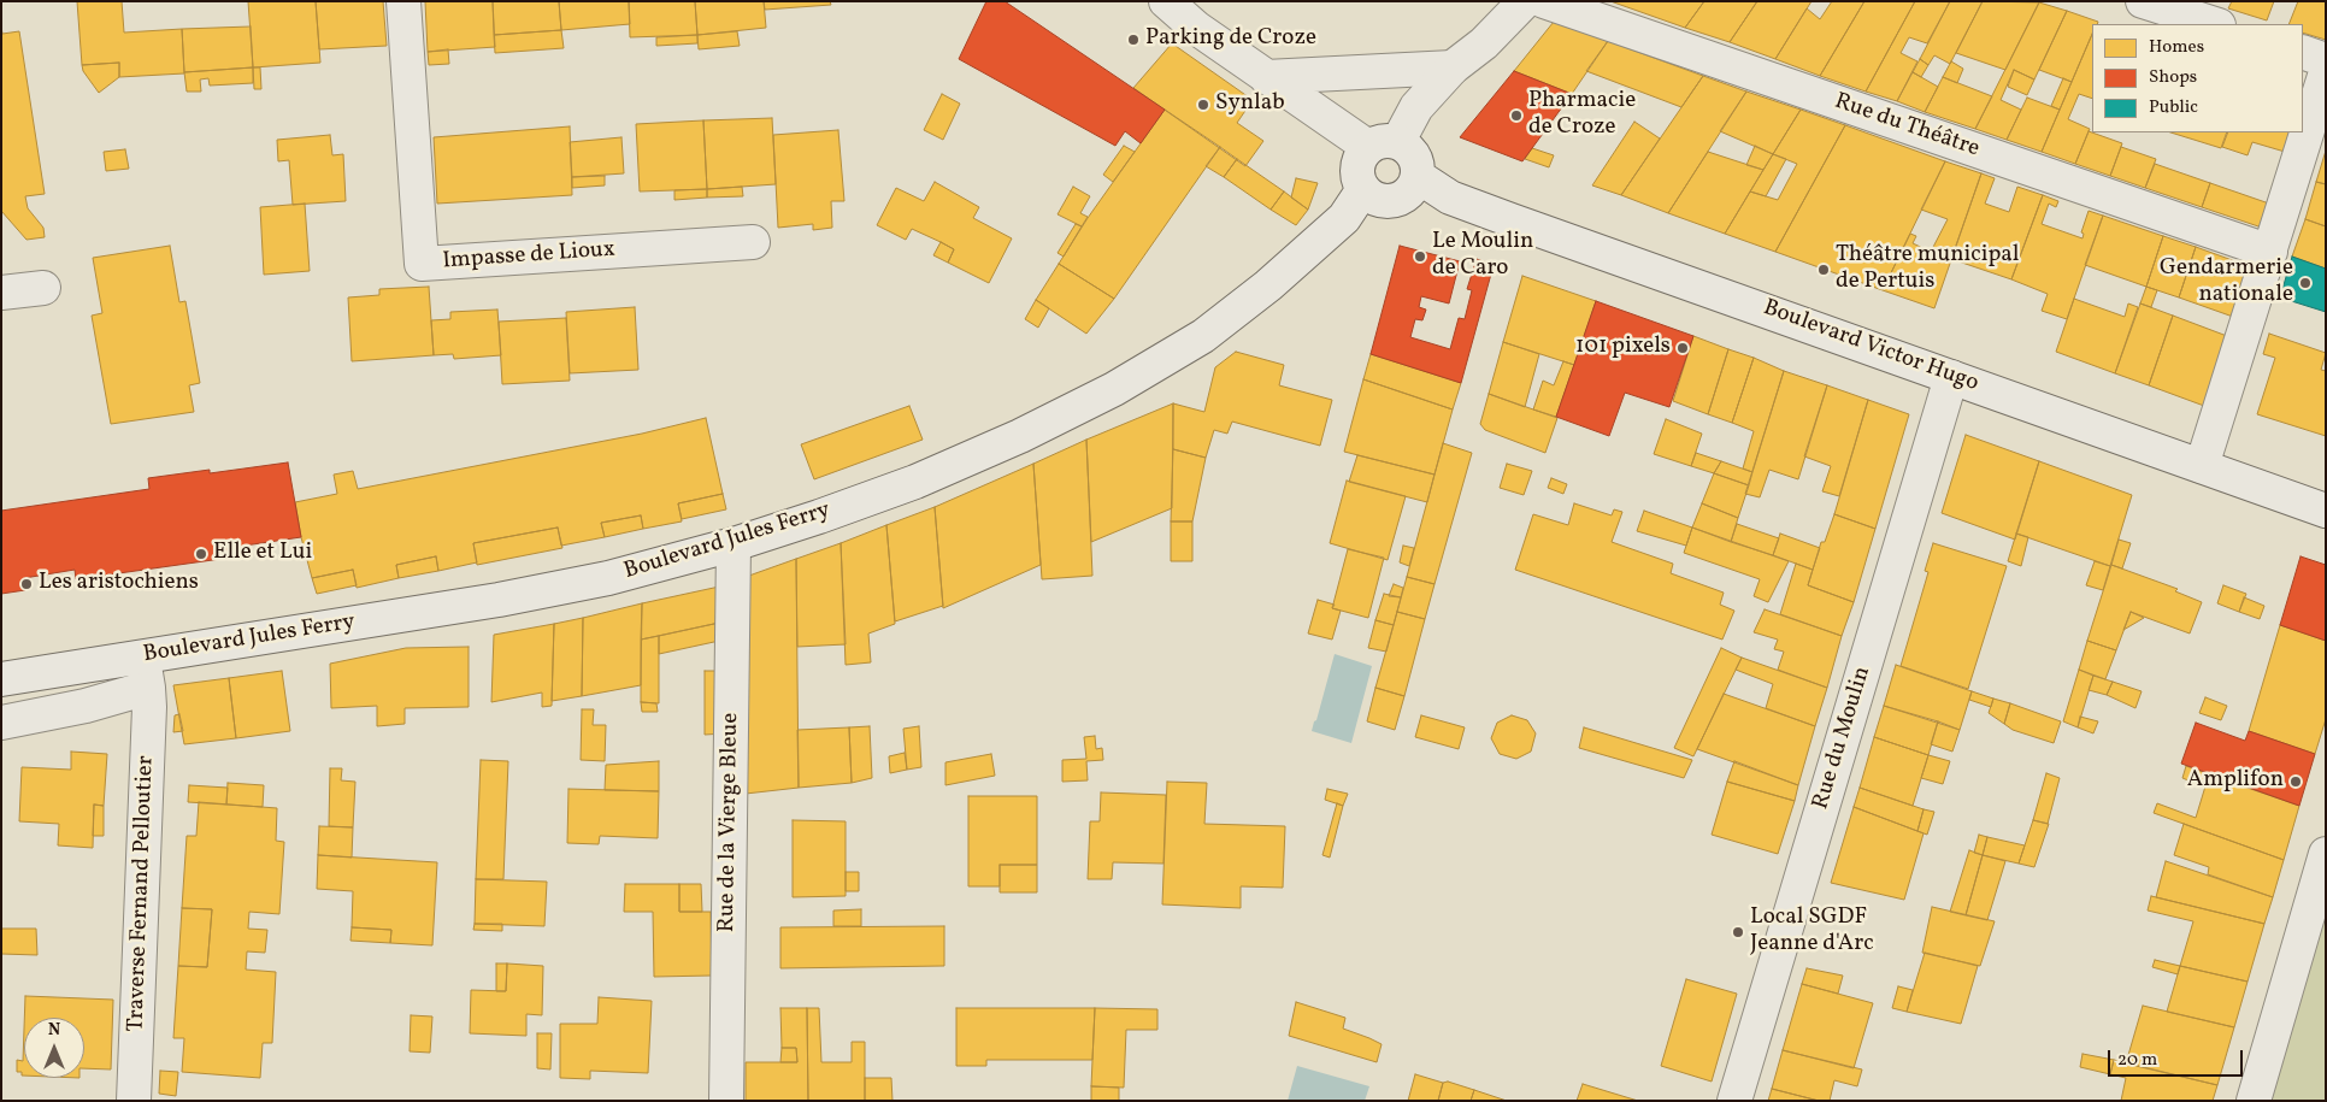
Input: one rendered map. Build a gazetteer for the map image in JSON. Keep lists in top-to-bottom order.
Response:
{
  "streets": {
    "street": [
      "Rue du Théâtre",
      "Impasse de Lioux",
      "Boulevard Victor Hugo",
      "Boulevard Jules Ferry",
      "Rue du Moulin",
      "Rue de la Vierge Bleue",
      "Traverse Fernand Pelloutier"
    ]
  },
  "crossings": [
    ["Boulevard Victor Hugo", "Boulevard Jules Ferry"],
    ["Boulevard Victor Hugo", "Rue du Moulin"],
    ["Boulevard Jules Ferry", "Rue de la Vierge Bleue"],
    ["Boulevard Jules Ferry", "Traverse Fernand Pelloutier"]
  ],
  "places": [
    "Parking de Croze",
    "Synlab",
    "Pharmacie de Croze",
    "Le Moulin de Caro",
    "Théâtre municipal de Pertuis",
    "Gendarmerie nationale",
    "101 pixels",
    "Elle et Lui",
    "Les aristochiens",
    "Amplifon",
    "Local SGDF Jeanne d'Arc"
  ],
  "legend": ["Homes", "Shops", "Public"],
  "scale_bar": "20 m",
  "north": "top"
}
